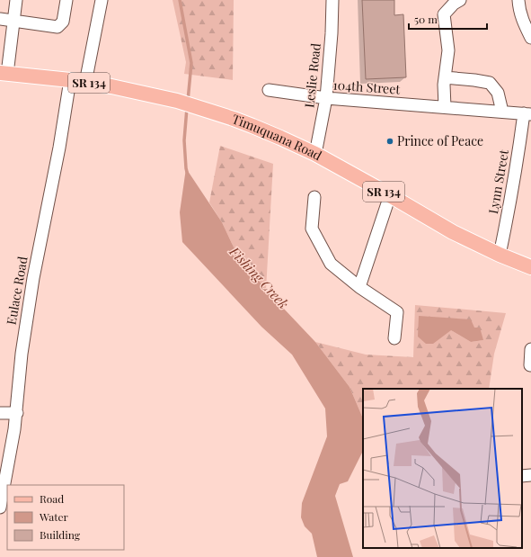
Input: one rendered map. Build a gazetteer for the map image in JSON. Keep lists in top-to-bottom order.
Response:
{
  "streets": {
    "main road": ["SR 134", "Timuquana Road"],
    "street": [
      "Leslie Road",
      "104th Street",
      "Lynn Street",
      "Eulace Road"
    ]
  },
  "crossings": [
    ["Leslie Road", "104th Street"],
    ["Leslie Road", "Timuquana Road"],
    ["104th Street", "Lynn Street"],
    ["Timuquana Road", "Lynn Street"],
    ["Timuquana Road", "Eulace Road"]
  ],
  "water": ["Fishing Creek"],
  "places": ["Prince of Peace"],
  "legend": ["Road", "Water", "Building"],
  "scale_bar": "50 m"
}
